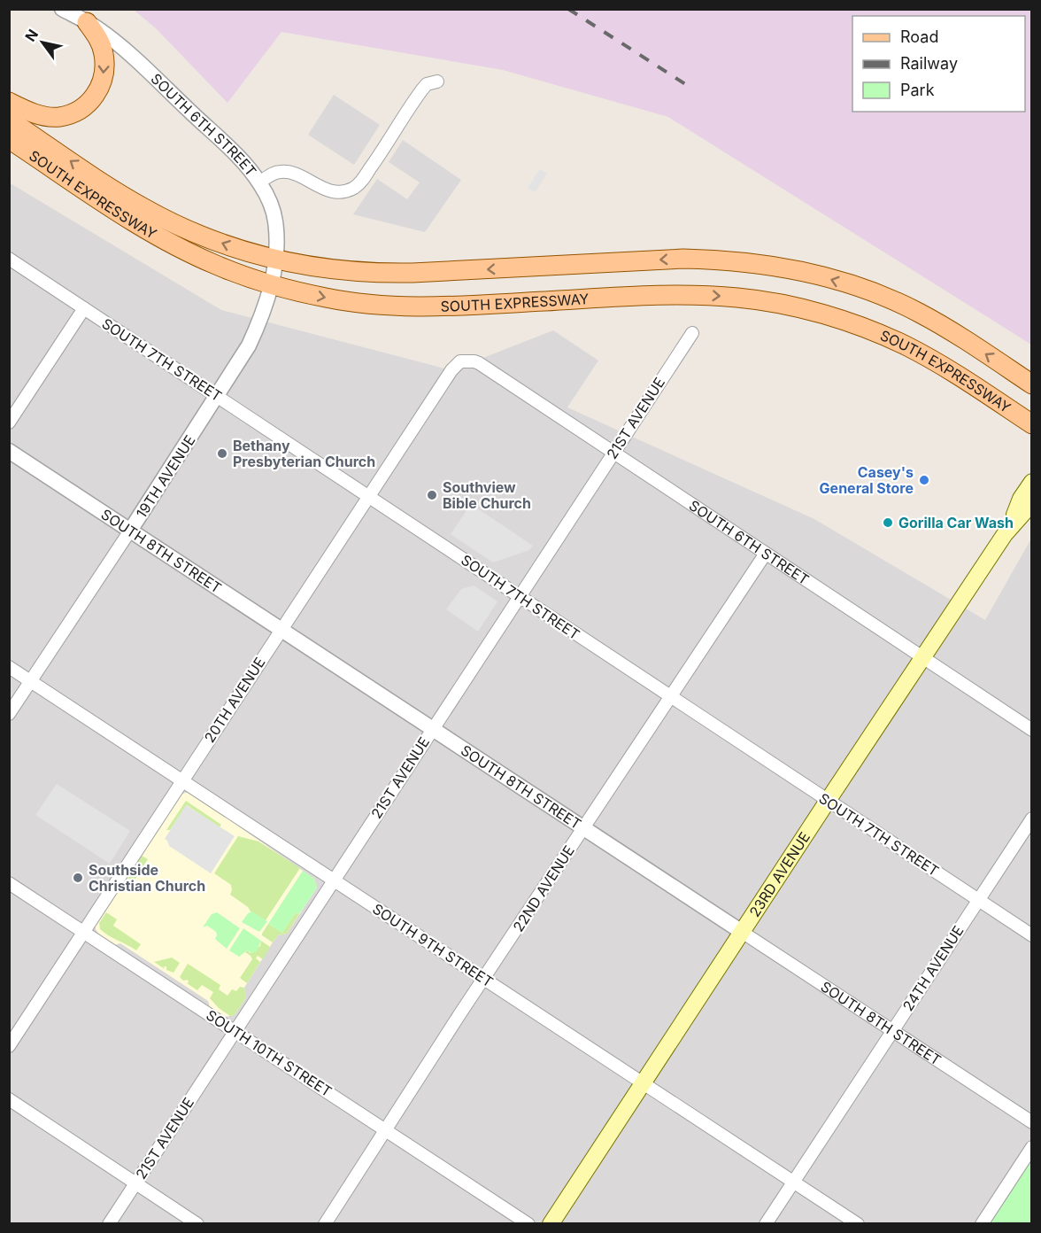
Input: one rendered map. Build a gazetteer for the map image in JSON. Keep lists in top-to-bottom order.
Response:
{
  "streets": {
    "main road": ["SOUTH EXPRESSWAY", "23RD AVENUE"],
    "street": [
      "SOUTH 6TH STREET",
      "SOUTH 7TH STREET",
      "21ST AVENUE",
      "19TH AVENUE",
      "SOUTH 8TH STREET",
      "20TH AVENUE",
      "22ND AVENUE",
      "SOUTH 9TH STREET",
      "24TH AVENUE",
      "SOUTH 10TH STREET"
    ]
  },
  "crossings": [
    ["SOUTH 6TH STREET", "SOUTH EXPRESSWAY"],
    ["SOUTH 6TH STREET", "21ST AVENUE"],
    ["SOUTH 6TH STREET", "19TH AVENUE"],
    ["SOUTH 6TH STREET", "20TH AVENUE"],
    ["SOUTH 6TH STREET", "23RD AVENUE"],
    ["SOUTH 6TH STREET", "22ND AVENUE"],
    ["SOUTH EXPRESSWAY", "19TH AVENUE"],
    ["SOUTH 7TH STREET", "21ST AVENUE"],
    ["SOUTH 7TH STREET", "19TH AVENUE"],
    ["SOUTH 7TH STREET", "20TH AVENUE"],
    ["SOUTH 7TH STREET", "23RD AVENUE"],
    ["SOUTH 7TH STREET", "22ND AVENUE"],
    ["SOUTH 7TH STREET", "24TH AVENUE"],
    ["21ST AVENUE", "SOUTH 8TH STREET"],
    ["21ST AVENUE", "SOUTH 9TH STREET"],
    ["21ST AVENUE", "SOUTH 10TH STREET"],
    ["19TH AVENUE", "SOUTH 8TH STREET"],
    ["19TH AVENUE", "SOUTH 9TH STREET"],
    ["SOUTH 8TH STREET", "20TH AVENUE"],
    ["SOUTH 8TH STREET", "23RD AVENUE"],
    ["SOUTH 8TH STREET", "22ND AVENUE"],
    ["SOUTH 8TH STREET", "24TH AVENUE"],
    ["20TH AVENUE", "SOUTH 9TH STREET"],
    ["20TH AVENUE", "SOUTH 10TH STREET"],
    ["23RD AVENUE", "SOUTH 9TH STREET"],
    ["22ND AVENUE", "SOUTH 9TH STREET"],
    ["22ND AVENUE", "SOUTH 10TH STREET"],
    ["SOUTH 9TH STREET", "24TH AVENUE"]
  ],
  "places": [
    "Bethany Presbyterian Church",
    "Casey's General Store",
    "Southview Bible Church",
    "Gorilla Car Wash",
    "Southside Christian Church"
  ],
  "legend": ["Road", "Railway", "Park"],
  "north": "top left"
}
